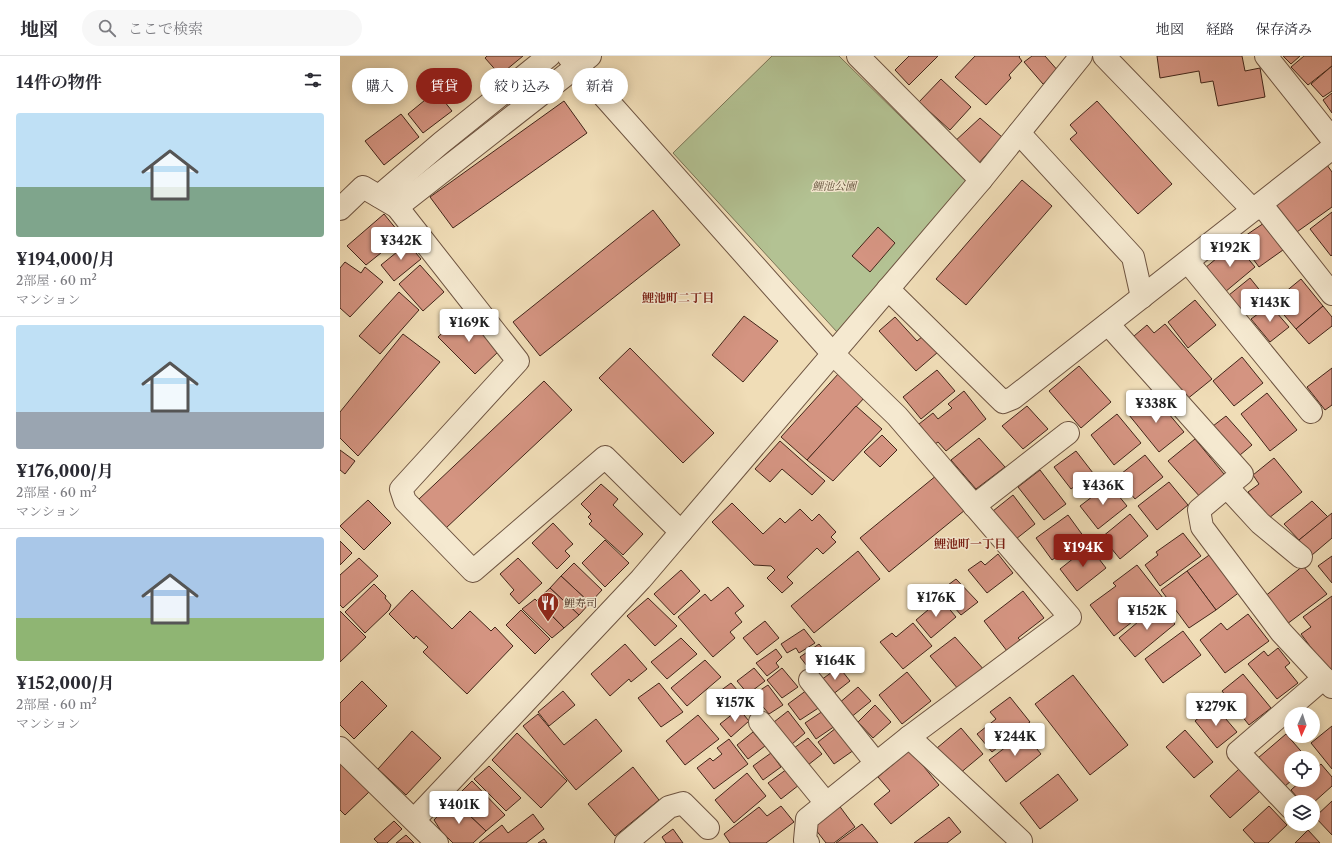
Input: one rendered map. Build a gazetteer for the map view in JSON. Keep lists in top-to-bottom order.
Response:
{
  "districts": ["鯉池町二丁目", "鯉池町一丁目"],
  "parks": ["鯉池公園"],
  "places": {
    "restaurant": ["鯉寿司"]
  },
  "north": "bottom",
  "page": {
    "header": "地図",
    "search": "ここで検索",
    "nav": ["地図", "経路", "保存済み"],
    "heading": "14件の物件",
    "chip": [
      "購入",
      "賃貸",
      "絞り込み",
      "新着"
    ],
    "list": [
      {
        "name": "¥194,000/月",
        "note": "2部屋 · 60 m² · マンション"
      },
      {
        "name": "¥176,000/月",
        "note": "2部屋 · 60 m² · マンション"
      },
      {
        "name": "¥152,000/月",
        "note": "2部屋 · 60 m² · マンション"
      }
    ],
    "price": [
      "¥342K",
      "¥192K",
      "¥143K",
      "¥169K",
      "¥338K",
      "¥436K",
      "¥194K",
      "¥176K",
      "¥152K",
      "¥164K",
      "¥157K",
      "¥279K",
      "¥244K",
      "¥401K"
    ]
  }
}
